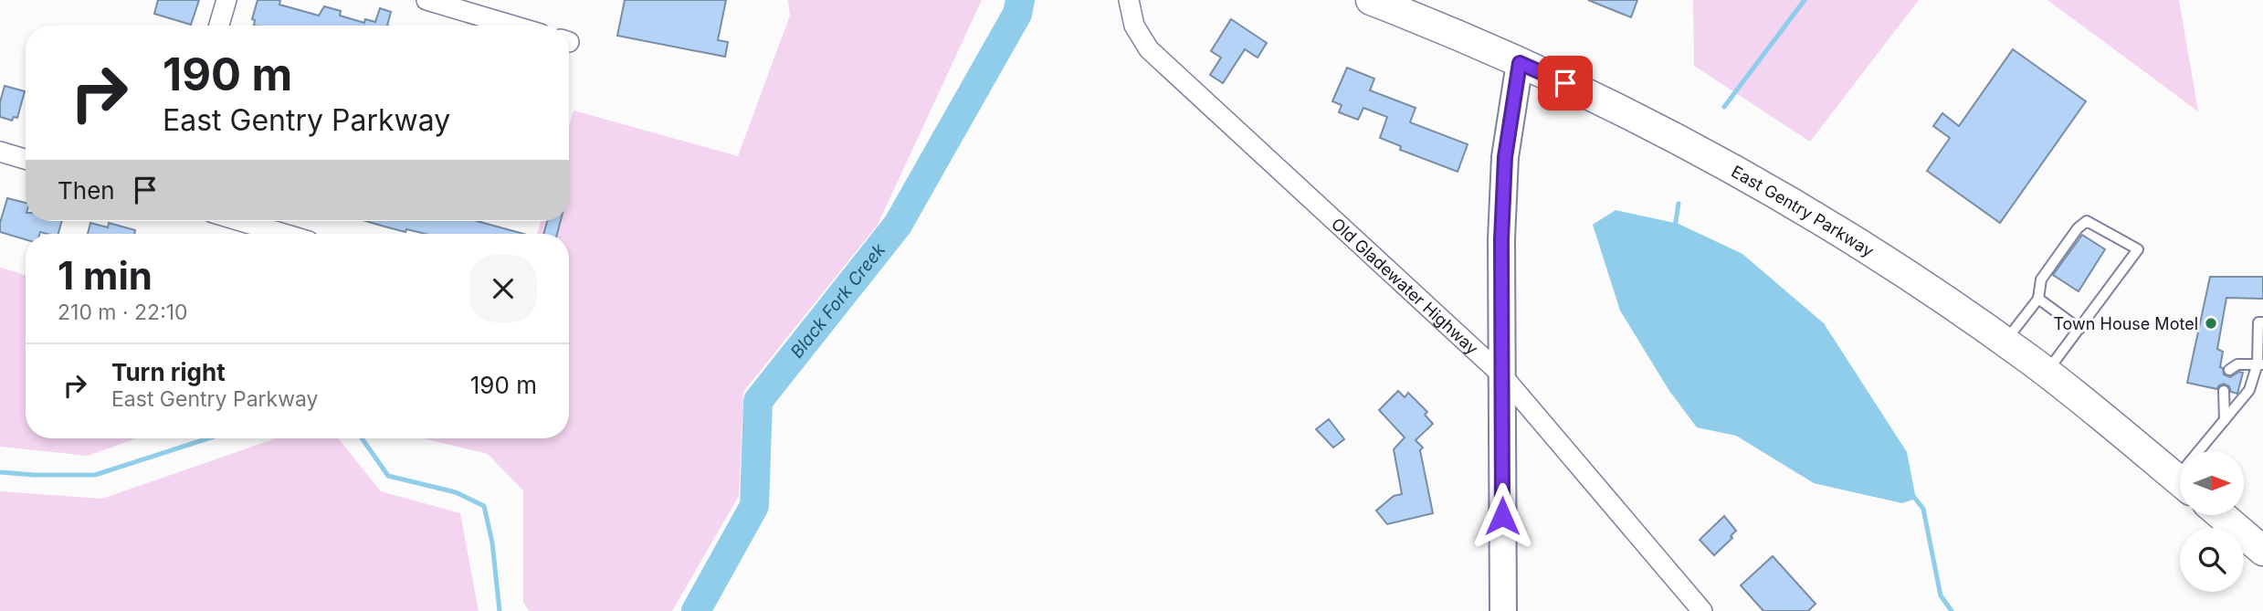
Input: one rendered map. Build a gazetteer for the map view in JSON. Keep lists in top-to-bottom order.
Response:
{
  "streets": {
    "main road": ["East Gentry Parkway"],
    "street": ["Old Gladewater Highway"]
  },
  "water": ["Black Fork Creek"],
  "places": ["Town House Motel"],
  "north": "right",
  "page": {
    "turn": ["190 m", "East Gentry Parkway"],
    "then": "Then",
    "heading": ["1 min", "210 m · 22:10"],
    "list": [
      {
        "name": "Turn right",
        "note": "East Gentry Parkway",
        "value": "190 m"
      }
    ]
  }
}
